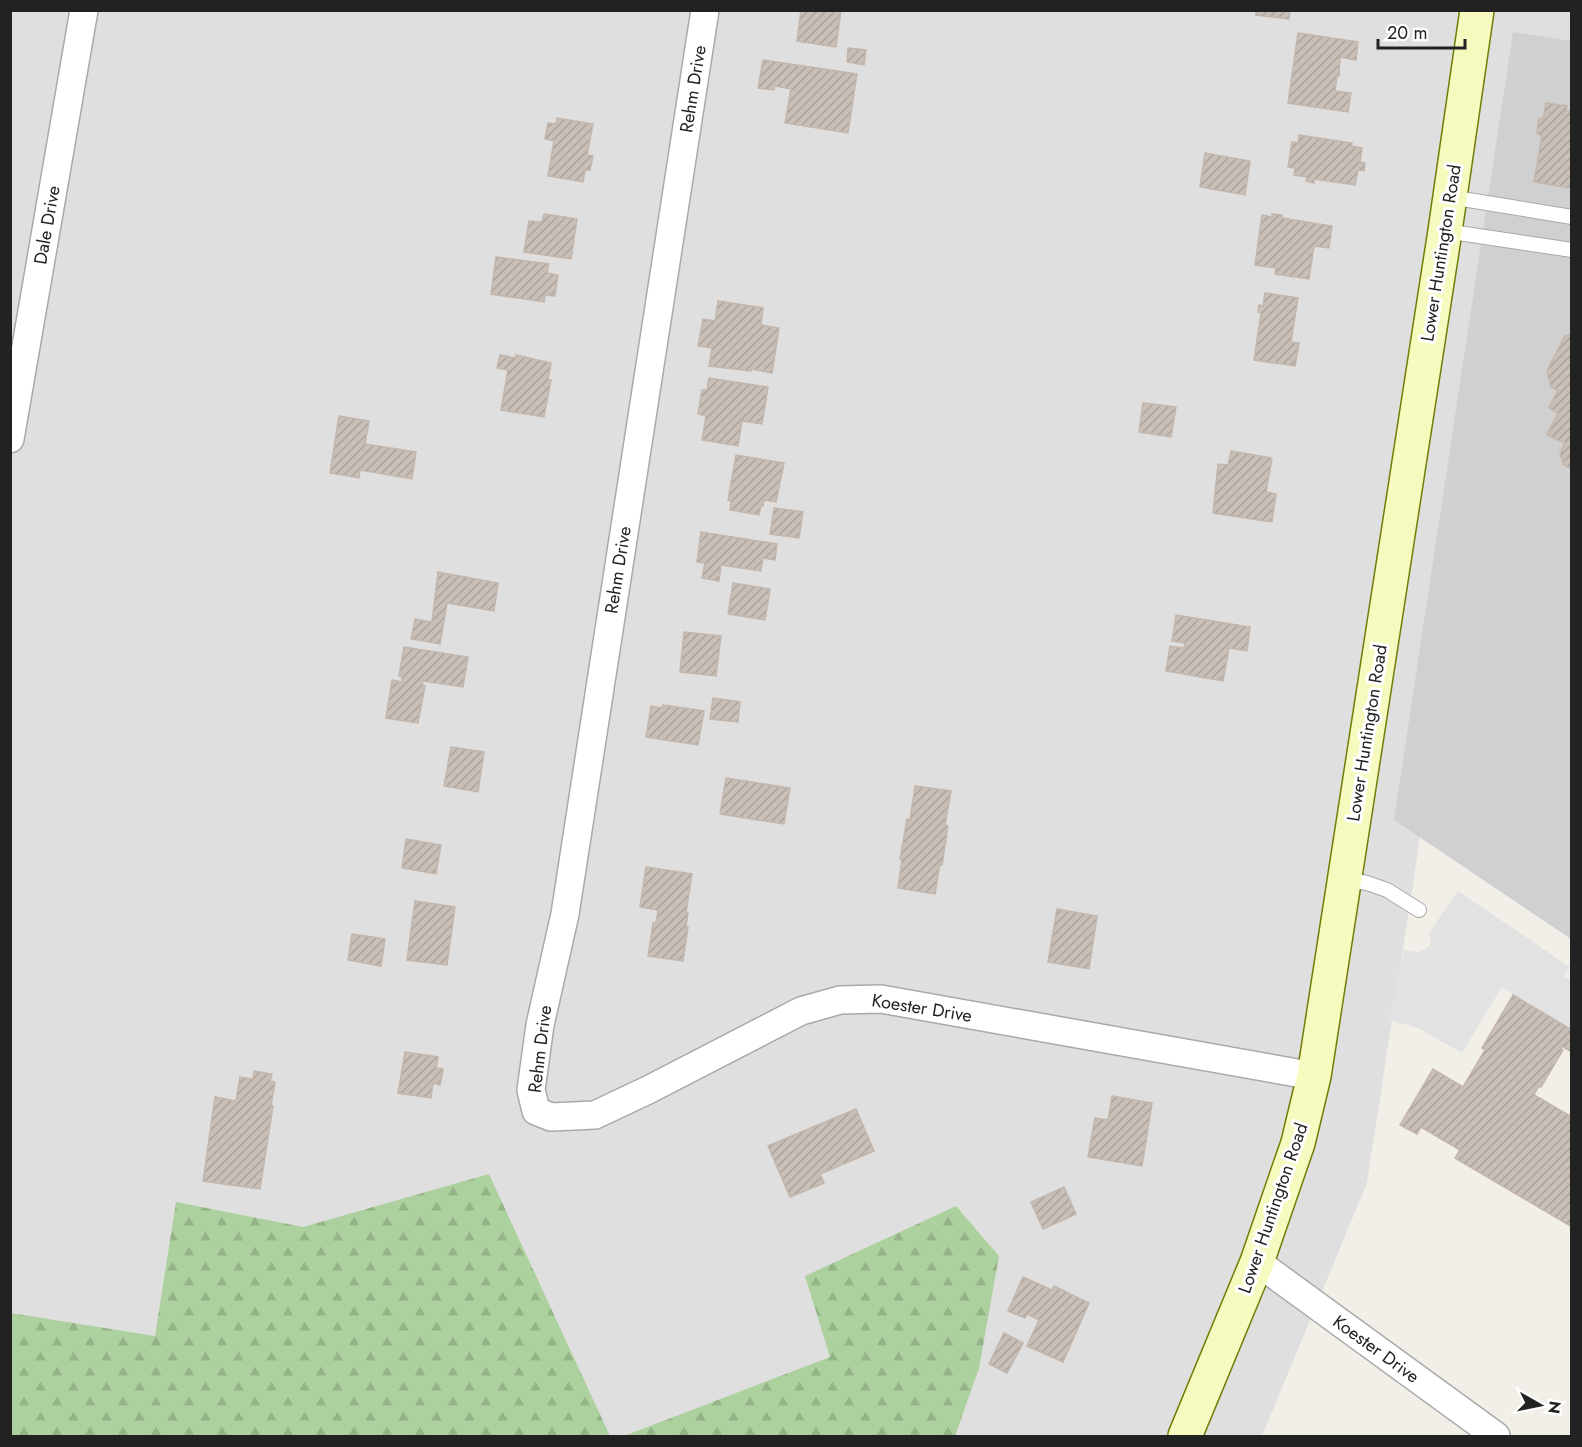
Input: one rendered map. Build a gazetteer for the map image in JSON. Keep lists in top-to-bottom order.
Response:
{
  "streets": {
    "main road": ["Lower Huntington Road"],
    "street": ["Rehm Drive", "Dale Drive", "Koester Drive"]
  },
  "crossings": [
    ["Rehm Drive", "Koester Drive"],
    ["Lower Huntington Road", "Koester Drive"]
  ],
  "scale_bar": "20 m",
  "north": "right"
}
